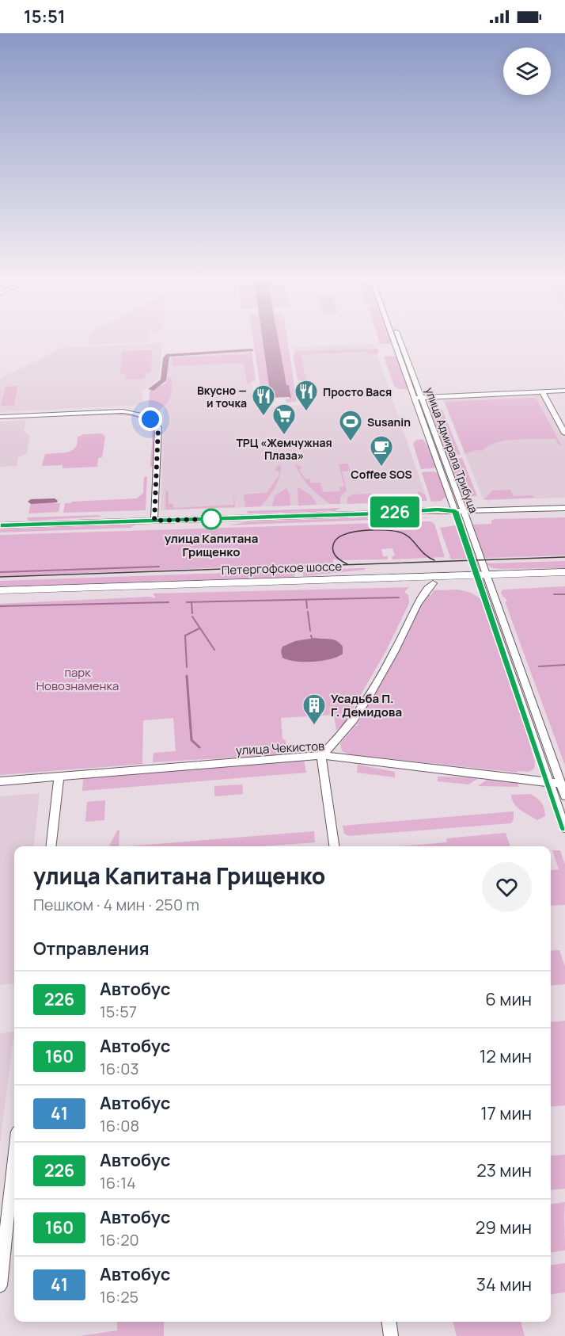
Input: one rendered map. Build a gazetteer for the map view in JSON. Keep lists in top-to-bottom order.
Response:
{
  "streets": {
    "main road": ["Петергофское шоссе"],
    "street": ["улица Адмирала Трибуца", "улица Чекистов"]
  },
  "crossings": [
    ["улица Адмирала Трибуца", "Петергофское шоссе"]
  ],
  "parks": ["парк Новознаменка"],
  "places": {
    "restaurant": ["Просто Вася", "Вкусно — и точка"],
    "supermarket": ["ТРЦ «Жемчужная Плаза»"],
    "sports": ["Susanin"],
    "cafe": ["Coffee SOS"],
    "other": ["улица Капитана Грищенко"],
    "building": ["Усадьба П. Г. Демидова"]
  },
  "lines": ["bus line 226"],
  "page": {
    "status": "15:51",
    "on_map": "226",
    "heading": [
      ["улица Капитана Грищенко", "Пешком · 4 мин · 250 m"],
      "Отправления"
    ],
    "list": [
      {
        "mark": "226",
        "name": "Автобус",
        "note": "15:57",
        "value": "6 мин"
      },
      {
        "mark": "160",
        "name": "Автобус",
        "note": "16:03",
        "value": "12 мин"
      },
      {
        "mark": "41",
        "name": "Автобус",
        "note": "16:08",
        "value": "17 мин"
      },
      {
        "mark": "226",
        "name": "Автобус",
        "note": "16:14",
        "value": "23 мин"
      },
      {
        "mark": "160",
        "name": "Автобус",
        "note": "16:20",
        "value": "29 мин"
      },
      {
        "mark": "41",
        "name": "Автобус",
        "note": "16:25",
        "value": "34 мин"
      }
    ]
  }
}
